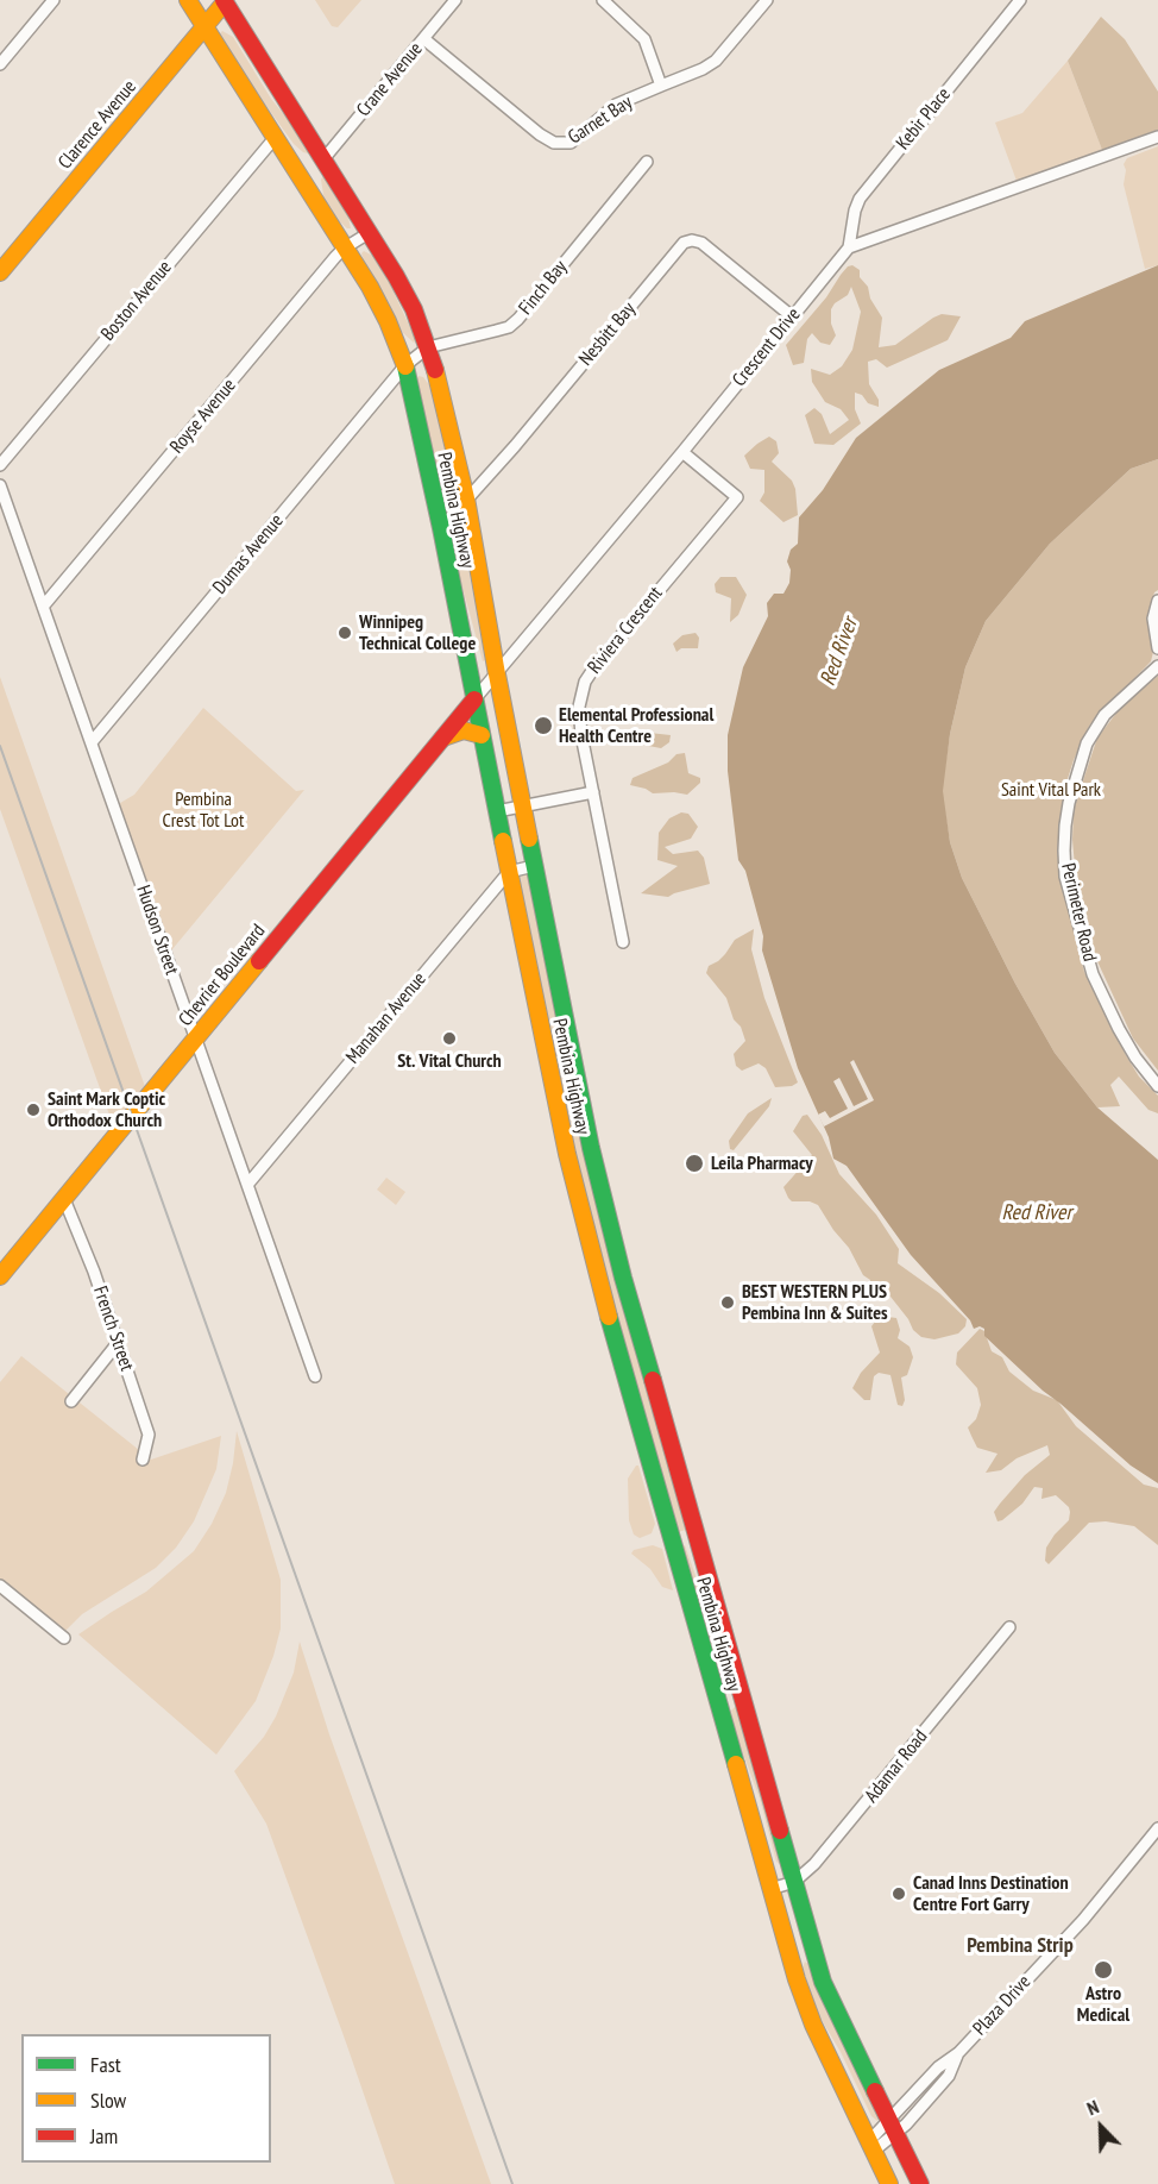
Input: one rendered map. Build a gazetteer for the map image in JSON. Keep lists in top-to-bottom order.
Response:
{
  "streets": {
    "main road": ["Clarence Avenue", "Pembina Highway", "Chevrier Boulevard"],
    "street": [
      "Crane Avenue",
      "Kebir Place",
      "Garnet Bay",
      "Finch Bay",
      "Boston Avenue",
      "Nesbitt Bay",
      "Crescent Drive",
      "Royse Avenue",
      "Dumas Avenue",
      "Riviera Crescent",
      "Perimeter Road",
      "Hudson Street",
      "Manahan Avenue",
      "French Street",
      "Adamar Road",
      "Plaza Drive"
    ]
  },
  "crossings": [
    ["Crane Avenue", "Garnet Bay"],
    ["Crane Avenue", "Pembina Highway"],
    ["Kebir Place", "Crescent Drive"],
    ["Clarence Avenue", "Pembina Highway"],
    ["Finch Bay", "Pembina Highway"],
    ["Finch Bay", "Dumas Avenue"],
    ["Boston Avenue", "Pembina Highway"],
    ["Nesbitt Bay", "Crescent Drive"],
    ["Nesbitt Bay", "Pembina Highway"],
    ["Crescent Drive", "Pembina Highway"],
    ["Crescent Drive", "Riviera Crescent"],
    ["Crescent Drive", "Chevrier Boulevard"],
    ["Royse Avenue", "Pembina Highway"],
    ["Royse Avenue", "Hudson Street"],
    ["Pembina Highway", "Dumas Avenue"],
    ["Pembina Highway", "Chevrier Boulevard"],
    ["Pembina Highway", "Manahan Avenue"],
    ["Pembina Highway", "Adamar Road"],
    ["Pembina Highway", "Plaza Drive"],
    ["Dumas Avenue", "Hudson Street"],
    ["Hudson Street", "Chevrier Boulevard"],
    ["Hudson Street", "Manahan Avenue"],
    ["Chevrier Boulevard", "French Street"]
  ],
  "districts": ["Pembina Strip"],
  "water": ["Red River"],
  "parks": ["Saint Vital Park", "Pembina Crest Tot Lot"],
  "places": [
    "Winnipeg Technical College",
    "Elemental Professional Health Centre",
    "St. Vital Church",
    "Saint Mark Coptic Orthodox Church",
    "Leila Pharmacy",
    "BEST WESTERN PLUS Pembina Inn & Suites",
    "Canad Inns Destination Centre Fort Garry",
    "Astro Medical"
  ],
  "legend": ["Fast", "Slow", "Jam"],
  "north": "top left"
}
